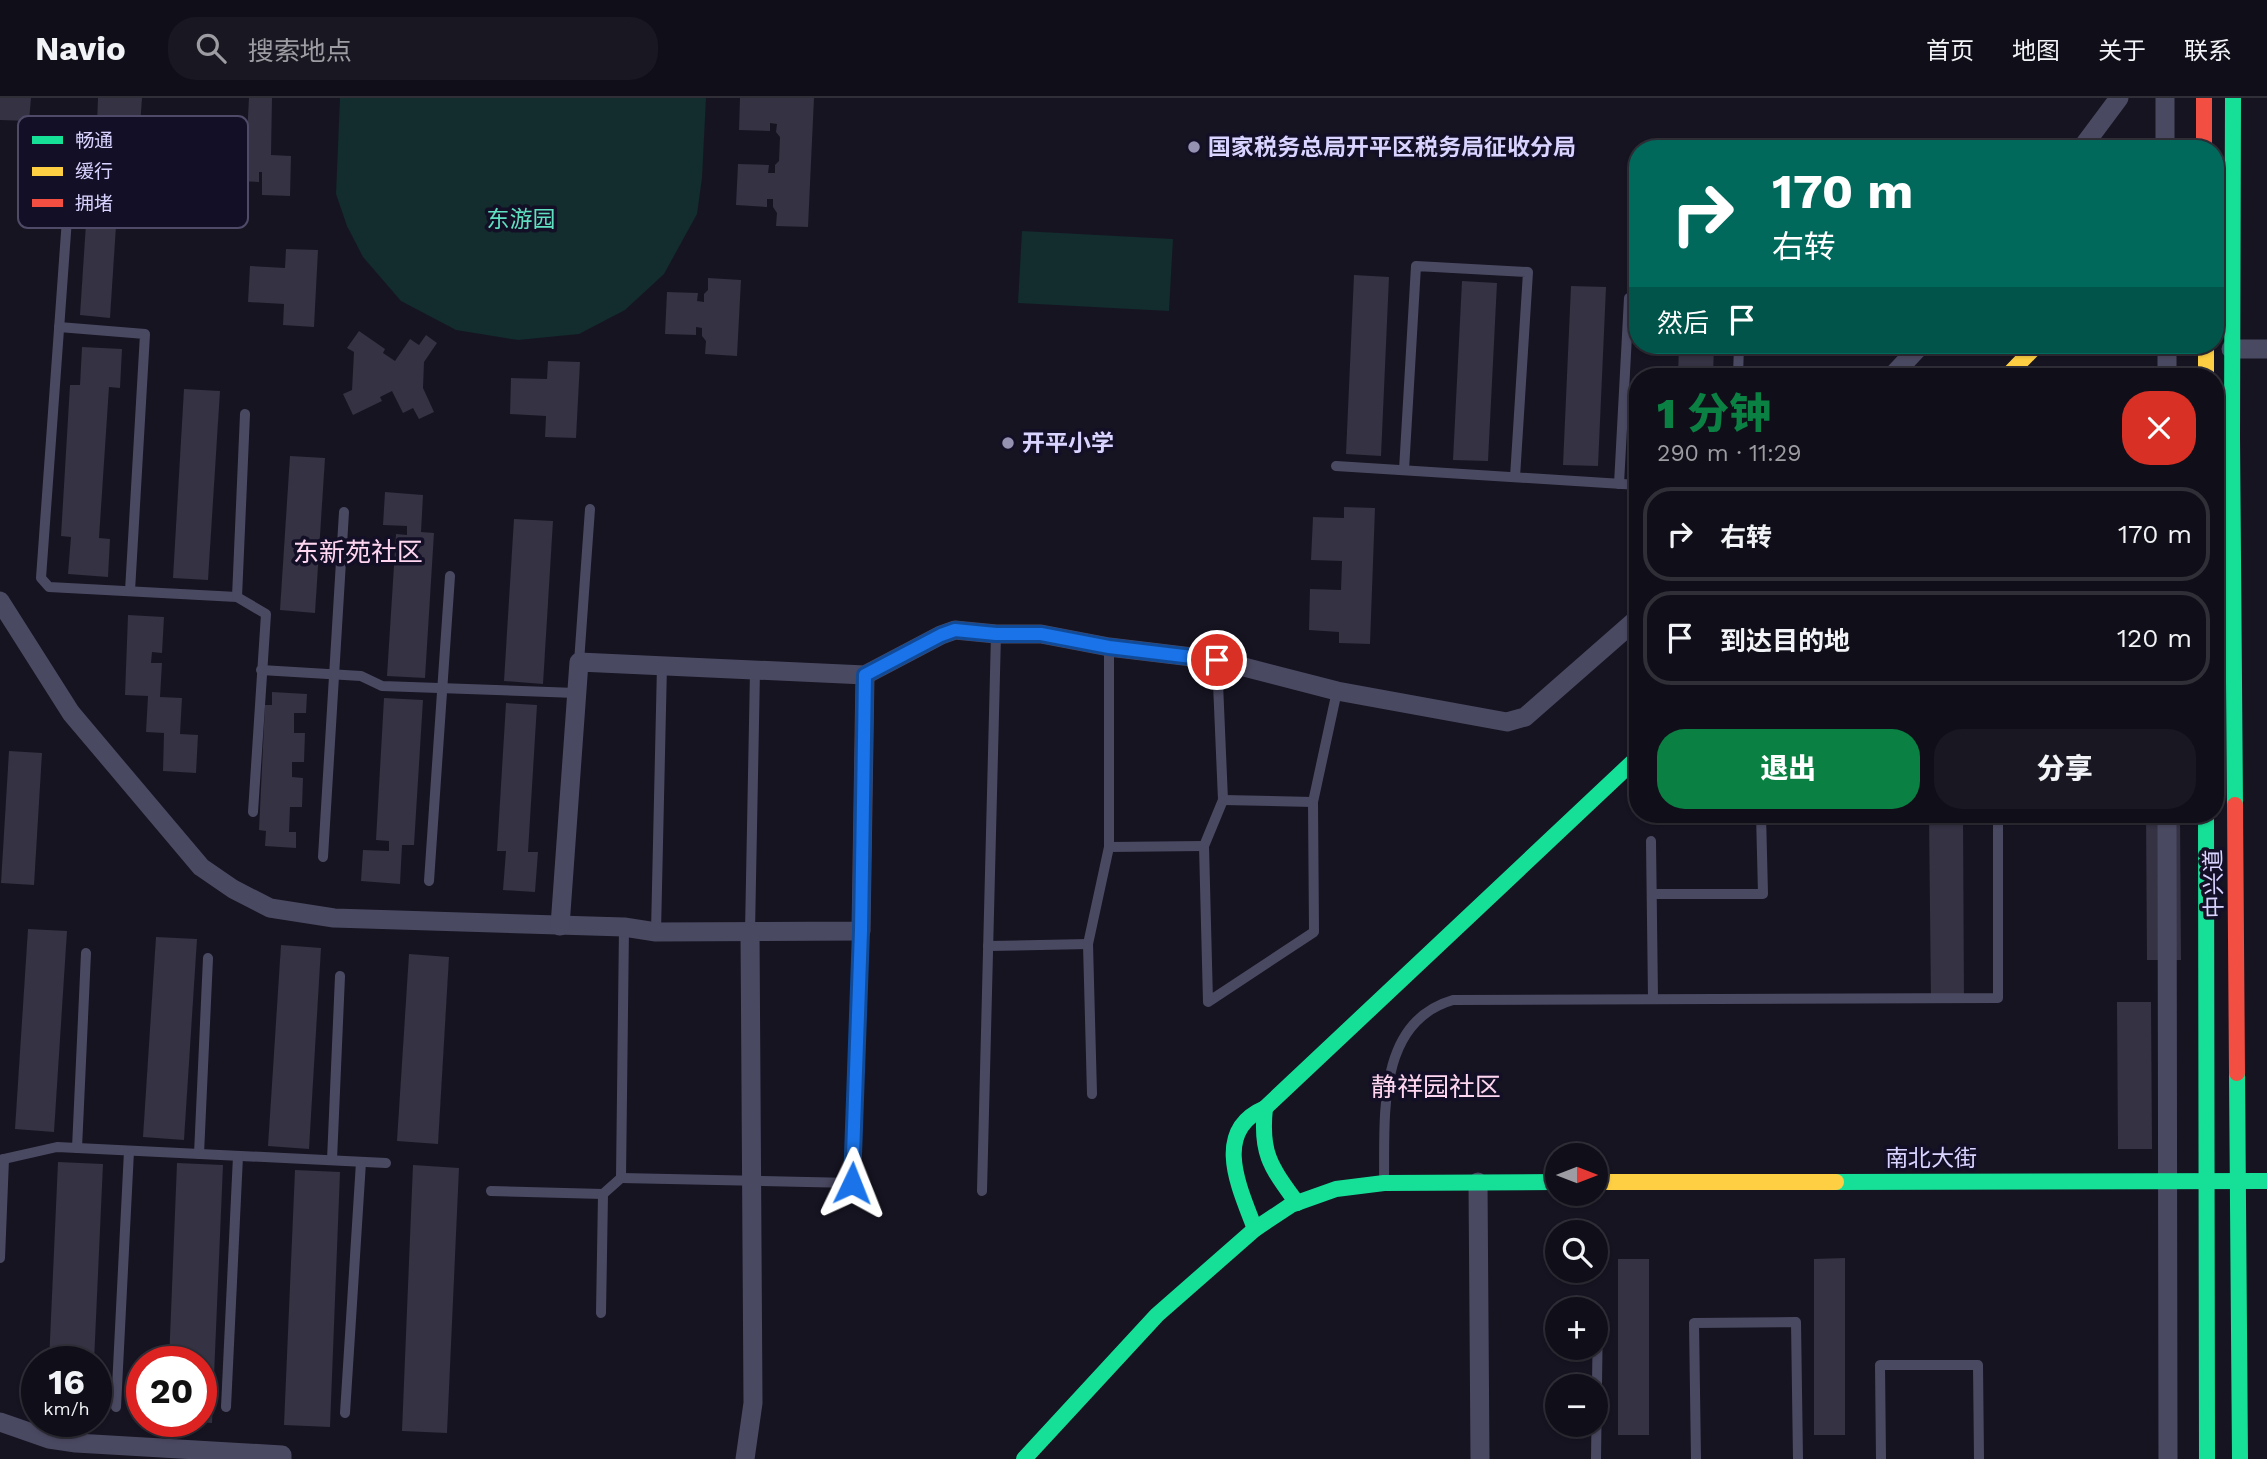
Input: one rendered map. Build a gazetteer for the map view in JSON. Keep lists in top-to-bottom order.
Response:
{
  "streets": {
    "street": ["中兴道", "南北大街"]
  },
  "crossings": [
    ["中兴道", "南北大街"]
  ],
  "districts": ["东新苑社区", "静祥园社区"],
  "parks": ["东游园"],
  "places": ["国家税务总局开平区税务局征收分局", "开平小学"],
  "legend": ["畅通", "缓行", "拥堵"],
  "north": "right",
  "page": {
    "header": "Navio",
    "search": "搜索地点",
    "nav": [
      "首页",
      "地图",
      "关于",
      "联系"
    ],
    "turn": ["170 m", "右转"],
    "then": "然后",
    "heading": ["1 分钟", "290 m · 11:29"],
    "list": [
      {
        "name": "右转",
        "value": "170 m"
      },
      {
        "name": "到达目的地",
        "value": "120 m"
      }
    ],
    "buttons": ["退出", "分享"],
    "map_buttons": ["+", "−"],
    "speed": "16 km/h",
    "limit": "20"
  }
}
